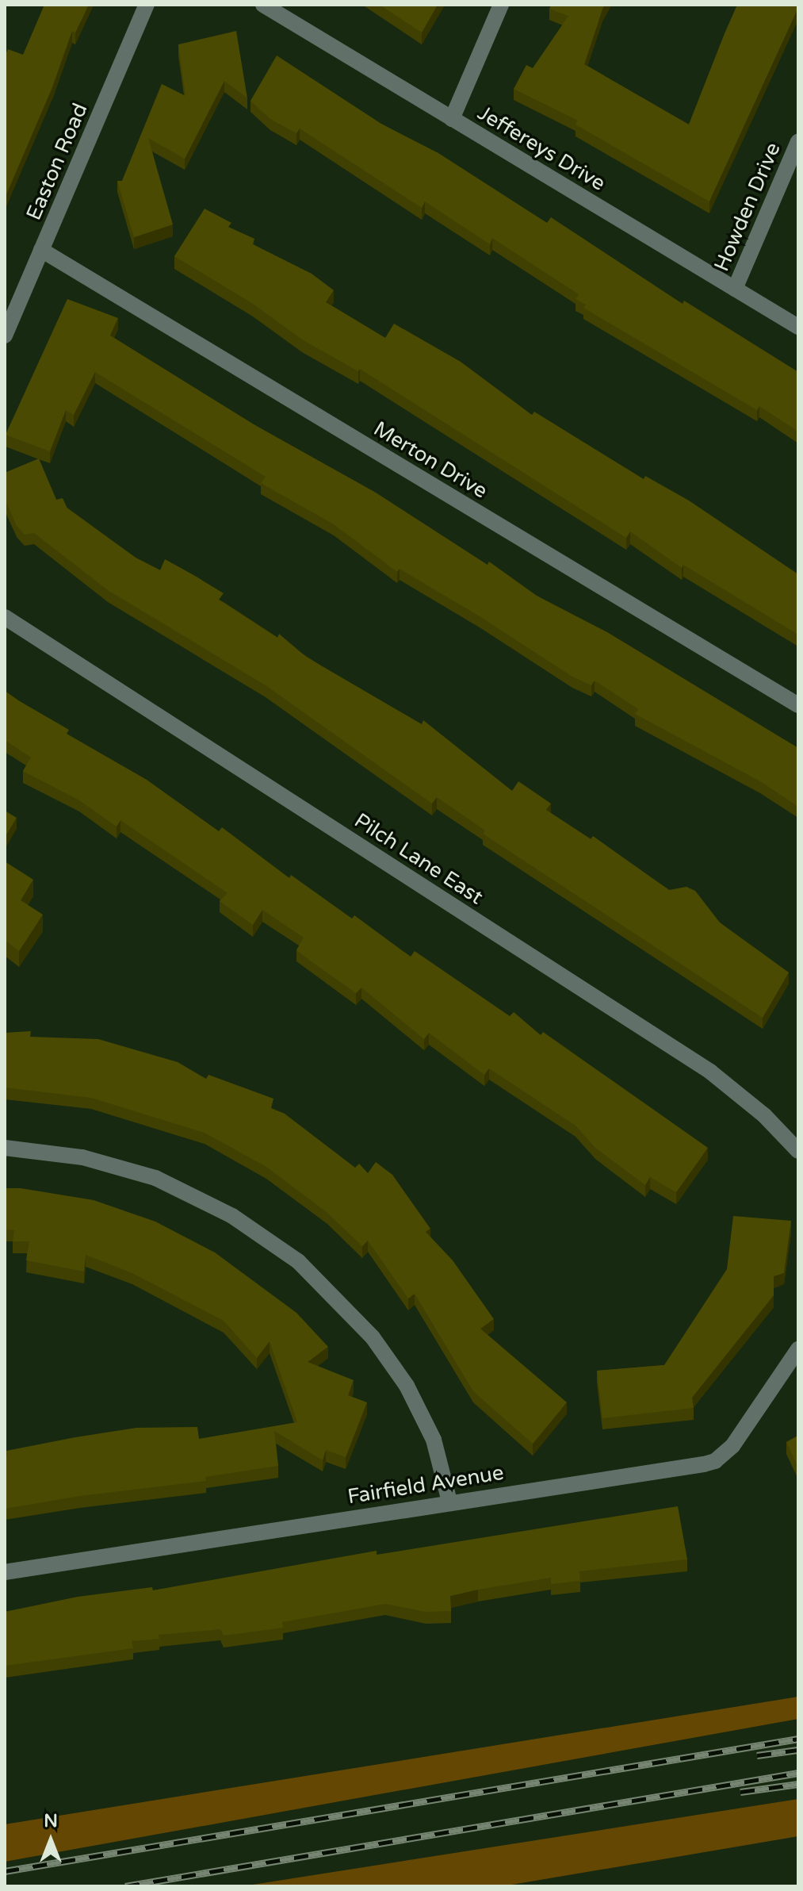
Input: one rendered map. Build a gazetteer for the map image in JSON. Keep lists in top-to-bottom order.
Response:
{
  "streets": {
    "street": [
      "Jeffereys Drive",
      "Easton Road",
      "Howden Drive",
      "Merton Drive",
      "Pilch Lane East",
      "Fairfield Avenue"
    ]
  },
  "crossings": [
    ["Jeffereys Drive", "Howden Drive"],
    ["Easton Road", "Merton Drive"]
  ],
  "north": "top"
}
